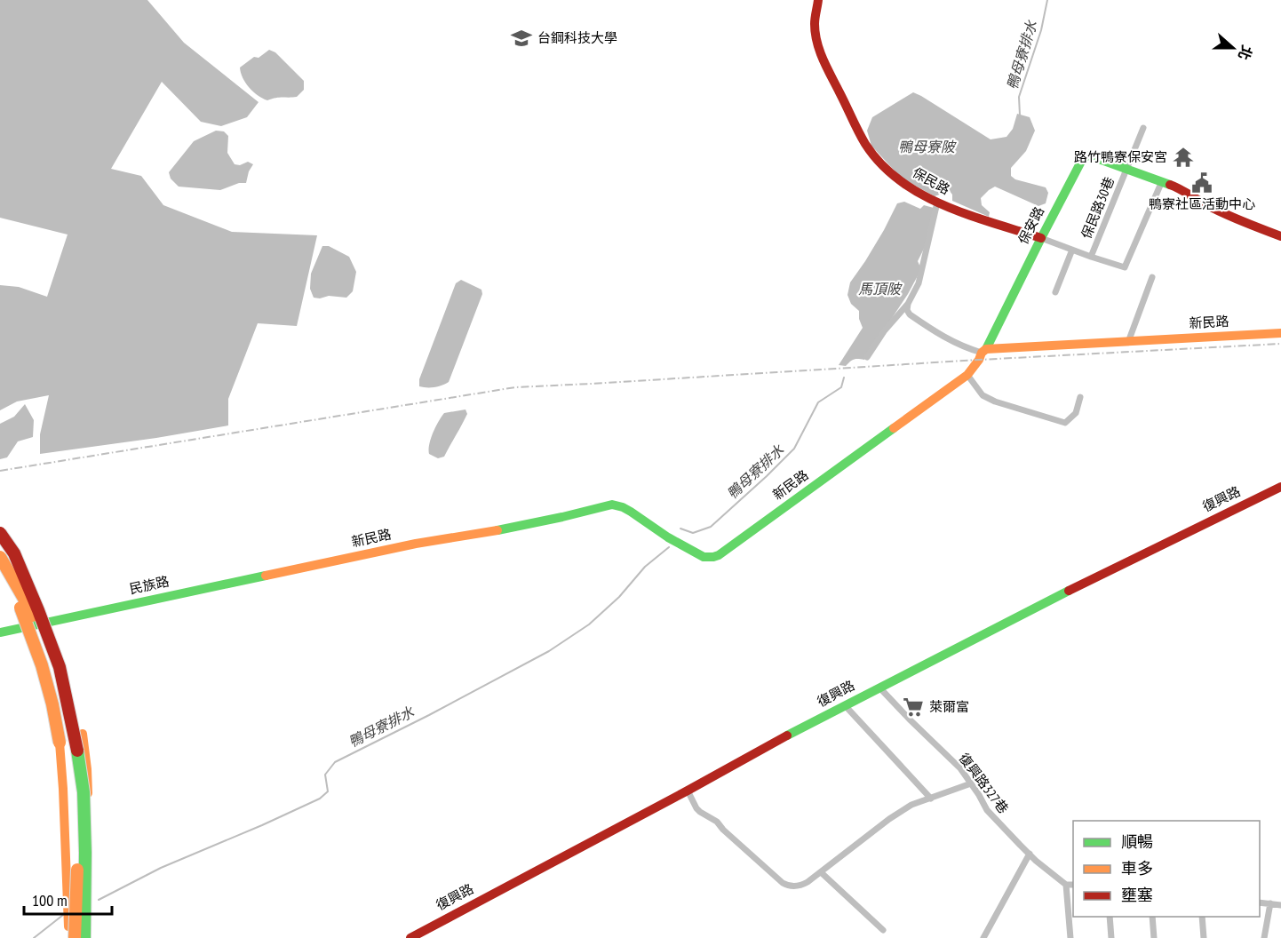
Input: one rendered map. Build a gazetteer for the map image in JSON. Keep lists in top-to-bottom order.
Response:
{
  "streets": {
    "main road": [
      "保民路",
      "保安路",
      "新民路",
      "復興路",
      "民族路"
    ],
    "street": ["保民路30巷", "復興路327巷"]
  },
  "crossings": [
    ["保民路", "保民路30巷"],
    ["保民路", "保安路"],
    ["保民路30巷", "保安路"],
    ["保安路", "新民路"],
    ["新民路", "民族路"],
    ["復興路", "復興路327巷"]
  ],
  "water": ["鴨母寮排水", "鴨母寮陂", "馬頂陂"],
  "places": {
    "school or university": ["台鋼科技大學"],
    "temple": ["路竹鴨寮保安宮"],
    "public building": ["鴨寮社區活動中心"],
    "supermarket": ["萊爾富"]
  },
  "legend": ["順暢", "車多", "壅塞"],
  "scale_bar": "100 m",
  "north": "right"
}
